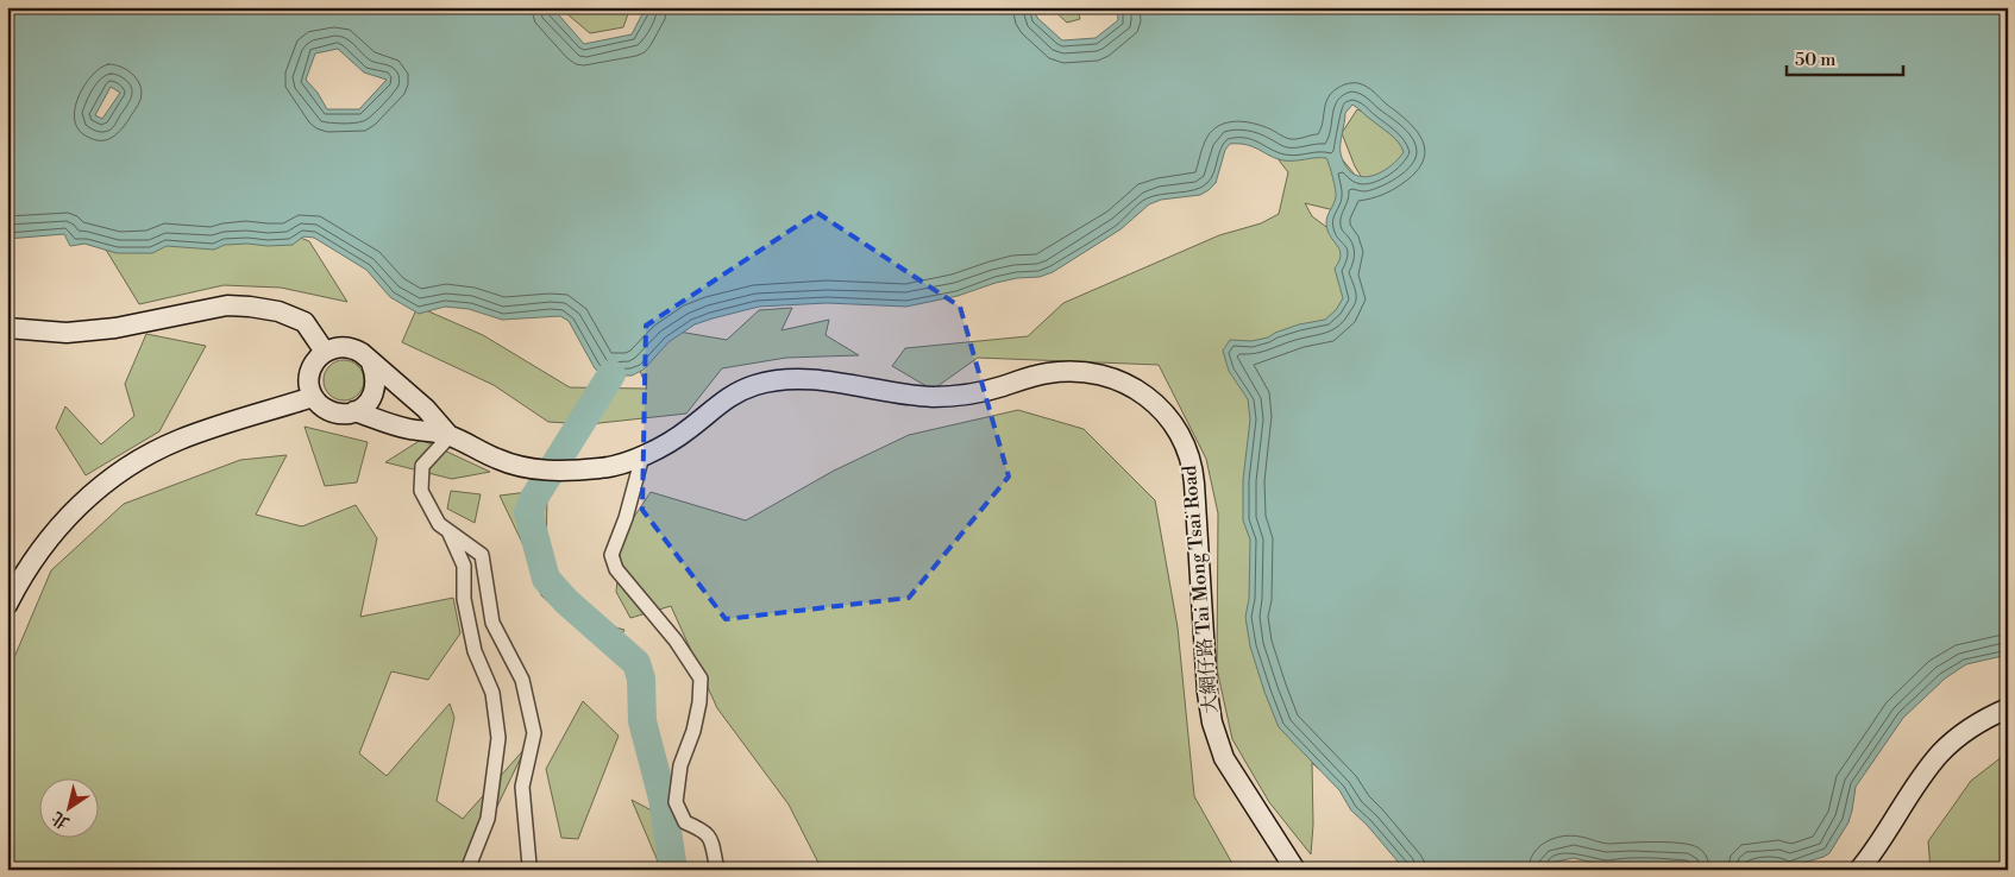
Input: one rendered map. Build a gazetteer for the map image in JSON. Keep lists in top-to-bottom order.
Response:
{
  "streets": {
    "main road": ["大網仔路 Tai Mong Tsai Road"]
  },
  "scale_bar": "50 m",
  "north": "bottom left"
}
